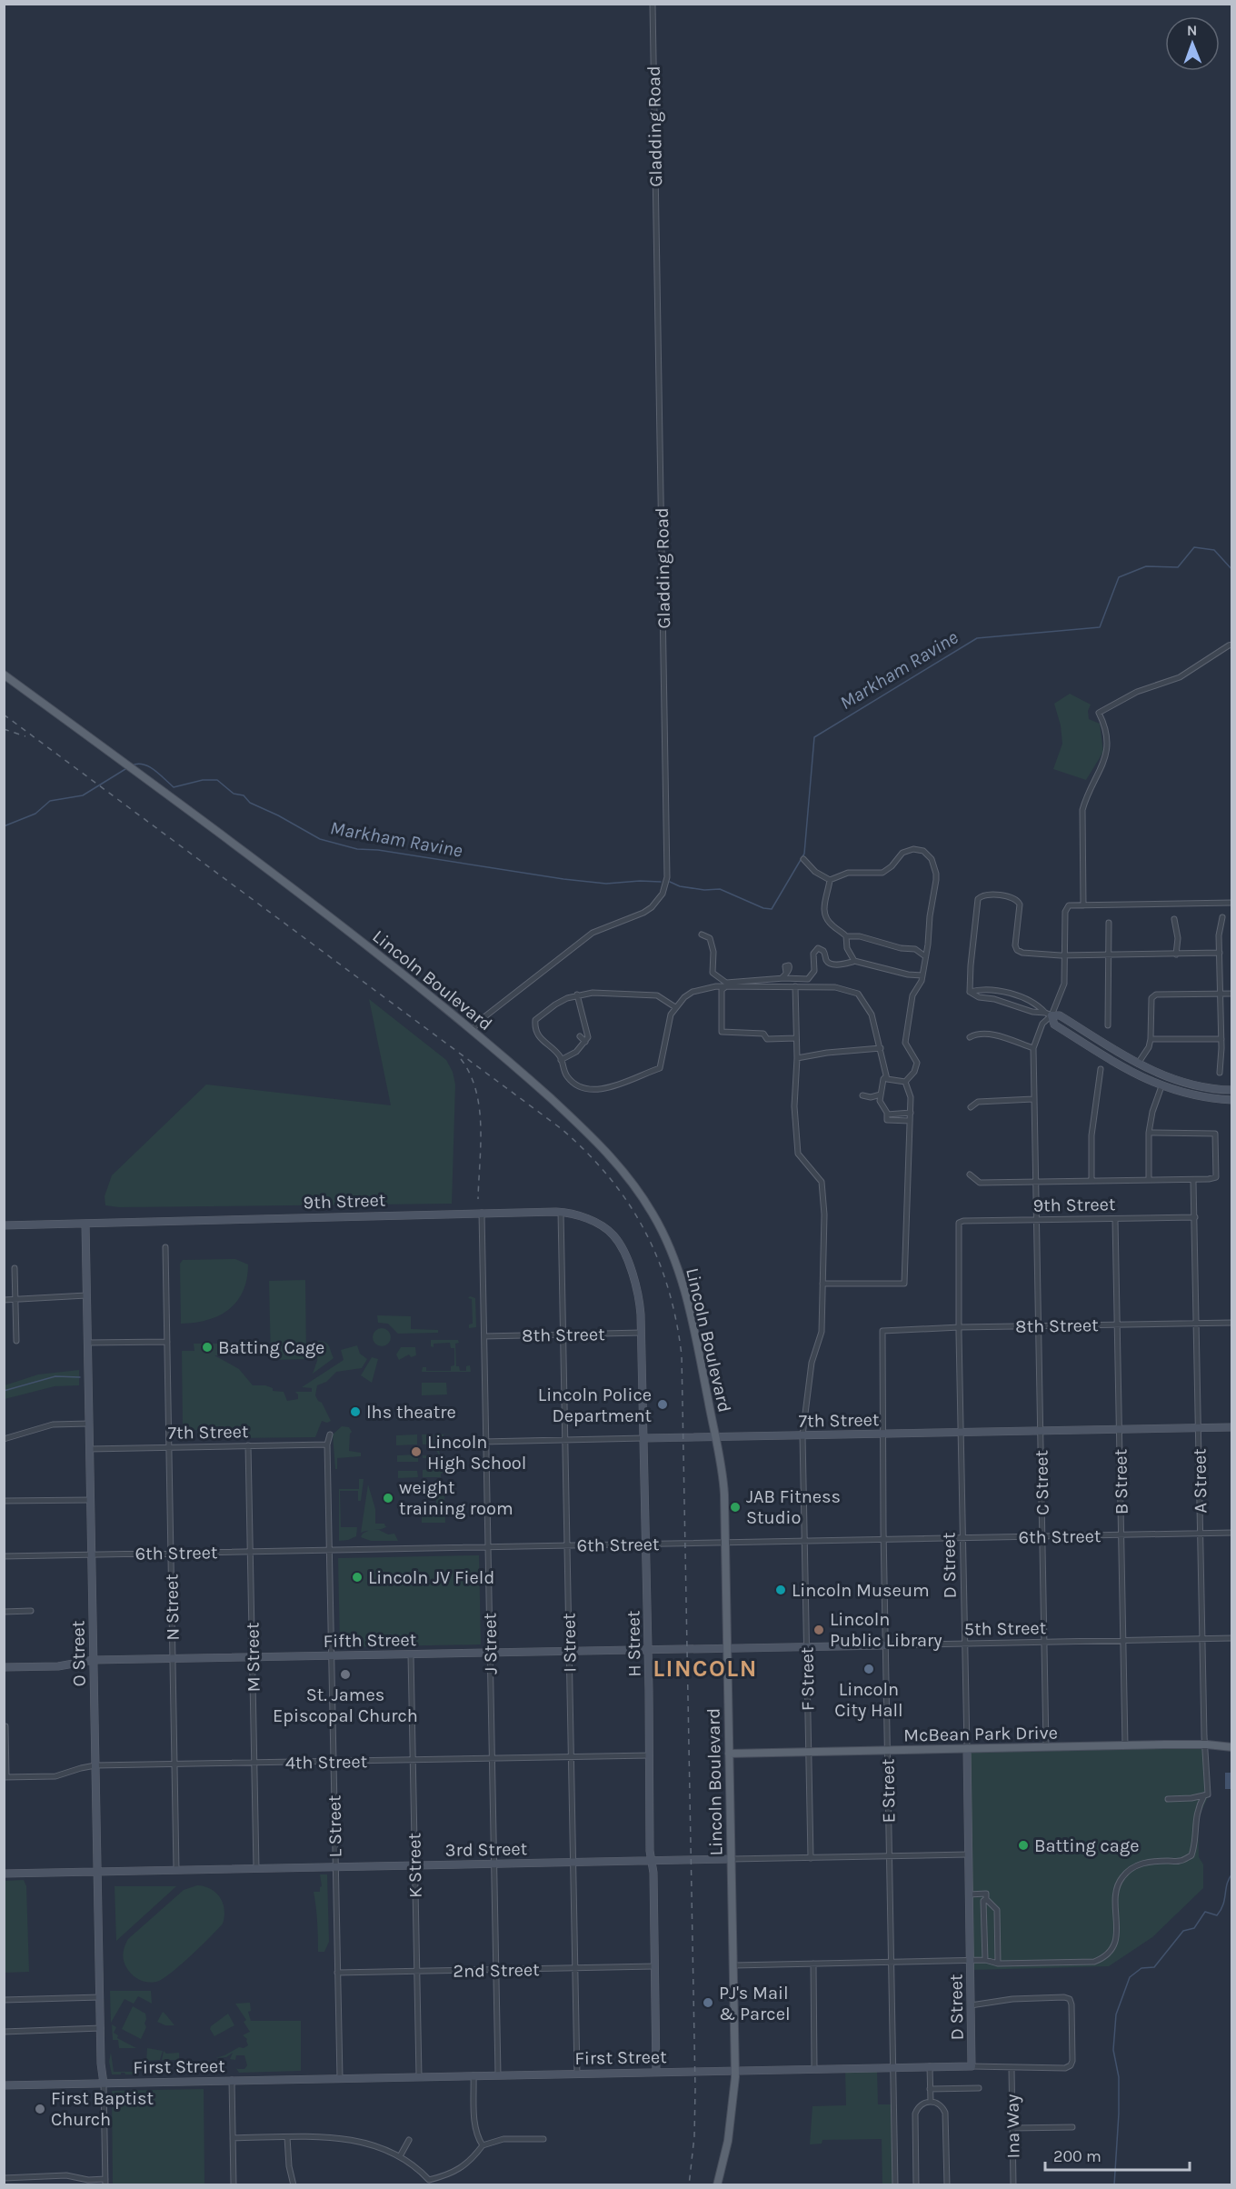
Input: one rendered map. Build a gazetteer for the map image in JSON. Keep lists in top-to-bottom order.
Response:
{
  "streets": {
    "main road": ["Lincoln Boulevard", "McBean Park Drive"],
    "street": [
      "Gladding Road",
      "9th Street",
      "8th Street",
      "7th Street",
      "A Street",
      "B Street",
      "C Street",
      "6th Street",
      "D Street",
      "N Street",
      "5th Street",
      "Fifth Street",
      "I Street",
      "J Street",
      "H Street",
      "O Street",
      "M Street",
      "F Street",
      "4th Street",
      "E Street",
      "L Street",
      "3rd Street",
      "K Street",
      "2nd Street",
      "First Street",
      "Ina Way"
    ]
  },
  "crossings": [
    ["Gladding Road", "Lincoln Boulevard"],
    ["Lincoln Boulevard", "7th Street"],
    ["Lincoln Boulevard", "6th Street"],
    ["Lincoln Boulevard", "5th Street"],
    ["Lincoln Boulevard", "McBean Park Drive"],
    ["Lincoln Boulevard", "3rd Street"],
    ["Lincoln Boulevard", "First Street"],
    ["9th Street", "A Street"],
    ["9th Street", "B Street"],
    ["9th Street", "C Street"],
    ["9th Street", "D Street"],
    ["9th Street", "I Street"],
    ["9th Street", "J Street"],
    ["9th Street", "H Street"],
    ["9th Street", "O Street"],
    ["8th Street", "A Street"],
    ["8th Street", "B Street"],
    ["8th Street", "C Street"],
    ["8th Street", "D Street"],
    ["8th Street", "I Street"],
    ["8th Street", "J Street"],
    ["8th Street", "H Street"],
    ["8th Street", "E Street"],
    ["7th Street", "A Street"],
    ["7th Street", "B Street"],
    ["7th Street", "C Street"],
    ["7th Street", "D Street"],
    ["7th Street", "N Street"],
    ["7th Street", "I Street"],
    ["7th Street", "J Street"],
    ["7th Street", "H Street"],
    ["7th Street", "O Street"],
    ["7th Street", "M Street"],
    ["7th Street", "F Street"],
    ["7th Street", "E Street"],
    ["7th Street", "L Street"],
    ["A Street", "6th Street"],
    ["A Street", "5th Street"],
    ["A Street", "McBean Park Drive"],
    ["B Street", "6th Street"],
    ["B Street", "5th Street"],
    ["B Street", "McBean Park Drive"],
    ["C Street", "6th Street"],
    ["C Street", "5th Street"],
    ["C Street", "McBean Park Drive"],
    ["6th Street", "D Street"],
    ["6th Street", "N Street"],
    ["6th Street", "I Street"],
    ["6th Street", "J Street"],
    ["6th Street", "H Street"],
    ["6th Street", "O Street"],
    ["6th Street", "M Street"],
    ["6th Street", "F Street"],
    ["6th Street", "E Street"],
    ["6th Street", "L Street"],
    ["D Street", "5th Street"],
    ["D Street", "McBean Park Drive"],
    ["D Street", "3rd Street"],
    ["D Street", "First Street"],
    ["N Street", "Fifth Street"],
    ["N Street", "4th Street"],
    ["N Street", "3rd Street"],
    ["5th Street", "Fifth Street"],
    ["5th Street", "H Street"],
    ["5th Street", "F Street"],
    ["5th Street", "E Street"],
    ["Fifth Street", "I Street"],
    ["Fifth Street", "J Street"],
    ["Fifth Street", "H Street"],
    ["Fifth Street", "O Street"],
    ["Fifth Street", "M Street"],
    ["Fifth Street", "L Street"],
    ["Fifth Street", "K Street"],
    ["I Street", "4th Street"],
    ["I Street", "3rd Street"],
    ["I Street", "2nd Street"],
    ["I Street", "First Street"],
    ["J Street", "4th Street"],
    ["J Street", "3rd Street"],
    ["J Street", "2nd Street"],
    ["J Street", "First Street"],
    ["H Street", "4th Street"],
    ["H Street", "3rd Street"],
    ["H Street", "2nd Street"],
    ["H Street", "First Street"],
    ["O Street", "4th Street"],
    ["O Street", "3rd Street"],
    ["O Street", "First Street"],
    ["M Street", "4th Street"],
    ["M Street", "3rd Street"],
    ["F Street", "McBean Park Drive"],
    ["F Street", "3rd Street"],
    ["McBean Park Drive", "E Street"],
    ["4th Street", "L Street"],
    ["4th Street", "K Street"],
    ["E Street", "3rd Street"],
    ["E Street", "First Street"],
    ["L Street", "3rd Street"],
    ["L Street", "2nd Street"],
    ["L Street", "First Street"],
    ["3rd Street", "K Street"],
    ["K Street", "2nd Street"],
    ["K Street", "First Street"],
    ["First Street", "Ina Way"]
  ],
  "districts": ["LINCOLN"],
  "water": ["Markham Ravine"],
  "places": [
    "Batting Cage",
    "Lincoln Police Department",
    "lhs theatre",
    "Lincoln High School",
    "weight training room",
    "JAB Fitness Studio",
    "Lincoln JV Field",
    "Lincoln Museum",
    "Lincoln Public Library",
    "Lincoln City Hall",
    "St. James Episcopal Church",
    "Batting cage",
    "PJ's Mail & Parcel",
    "First Baptist Church"
  ],
  "scale_bar": "200 m",
  "north": "top"
}
